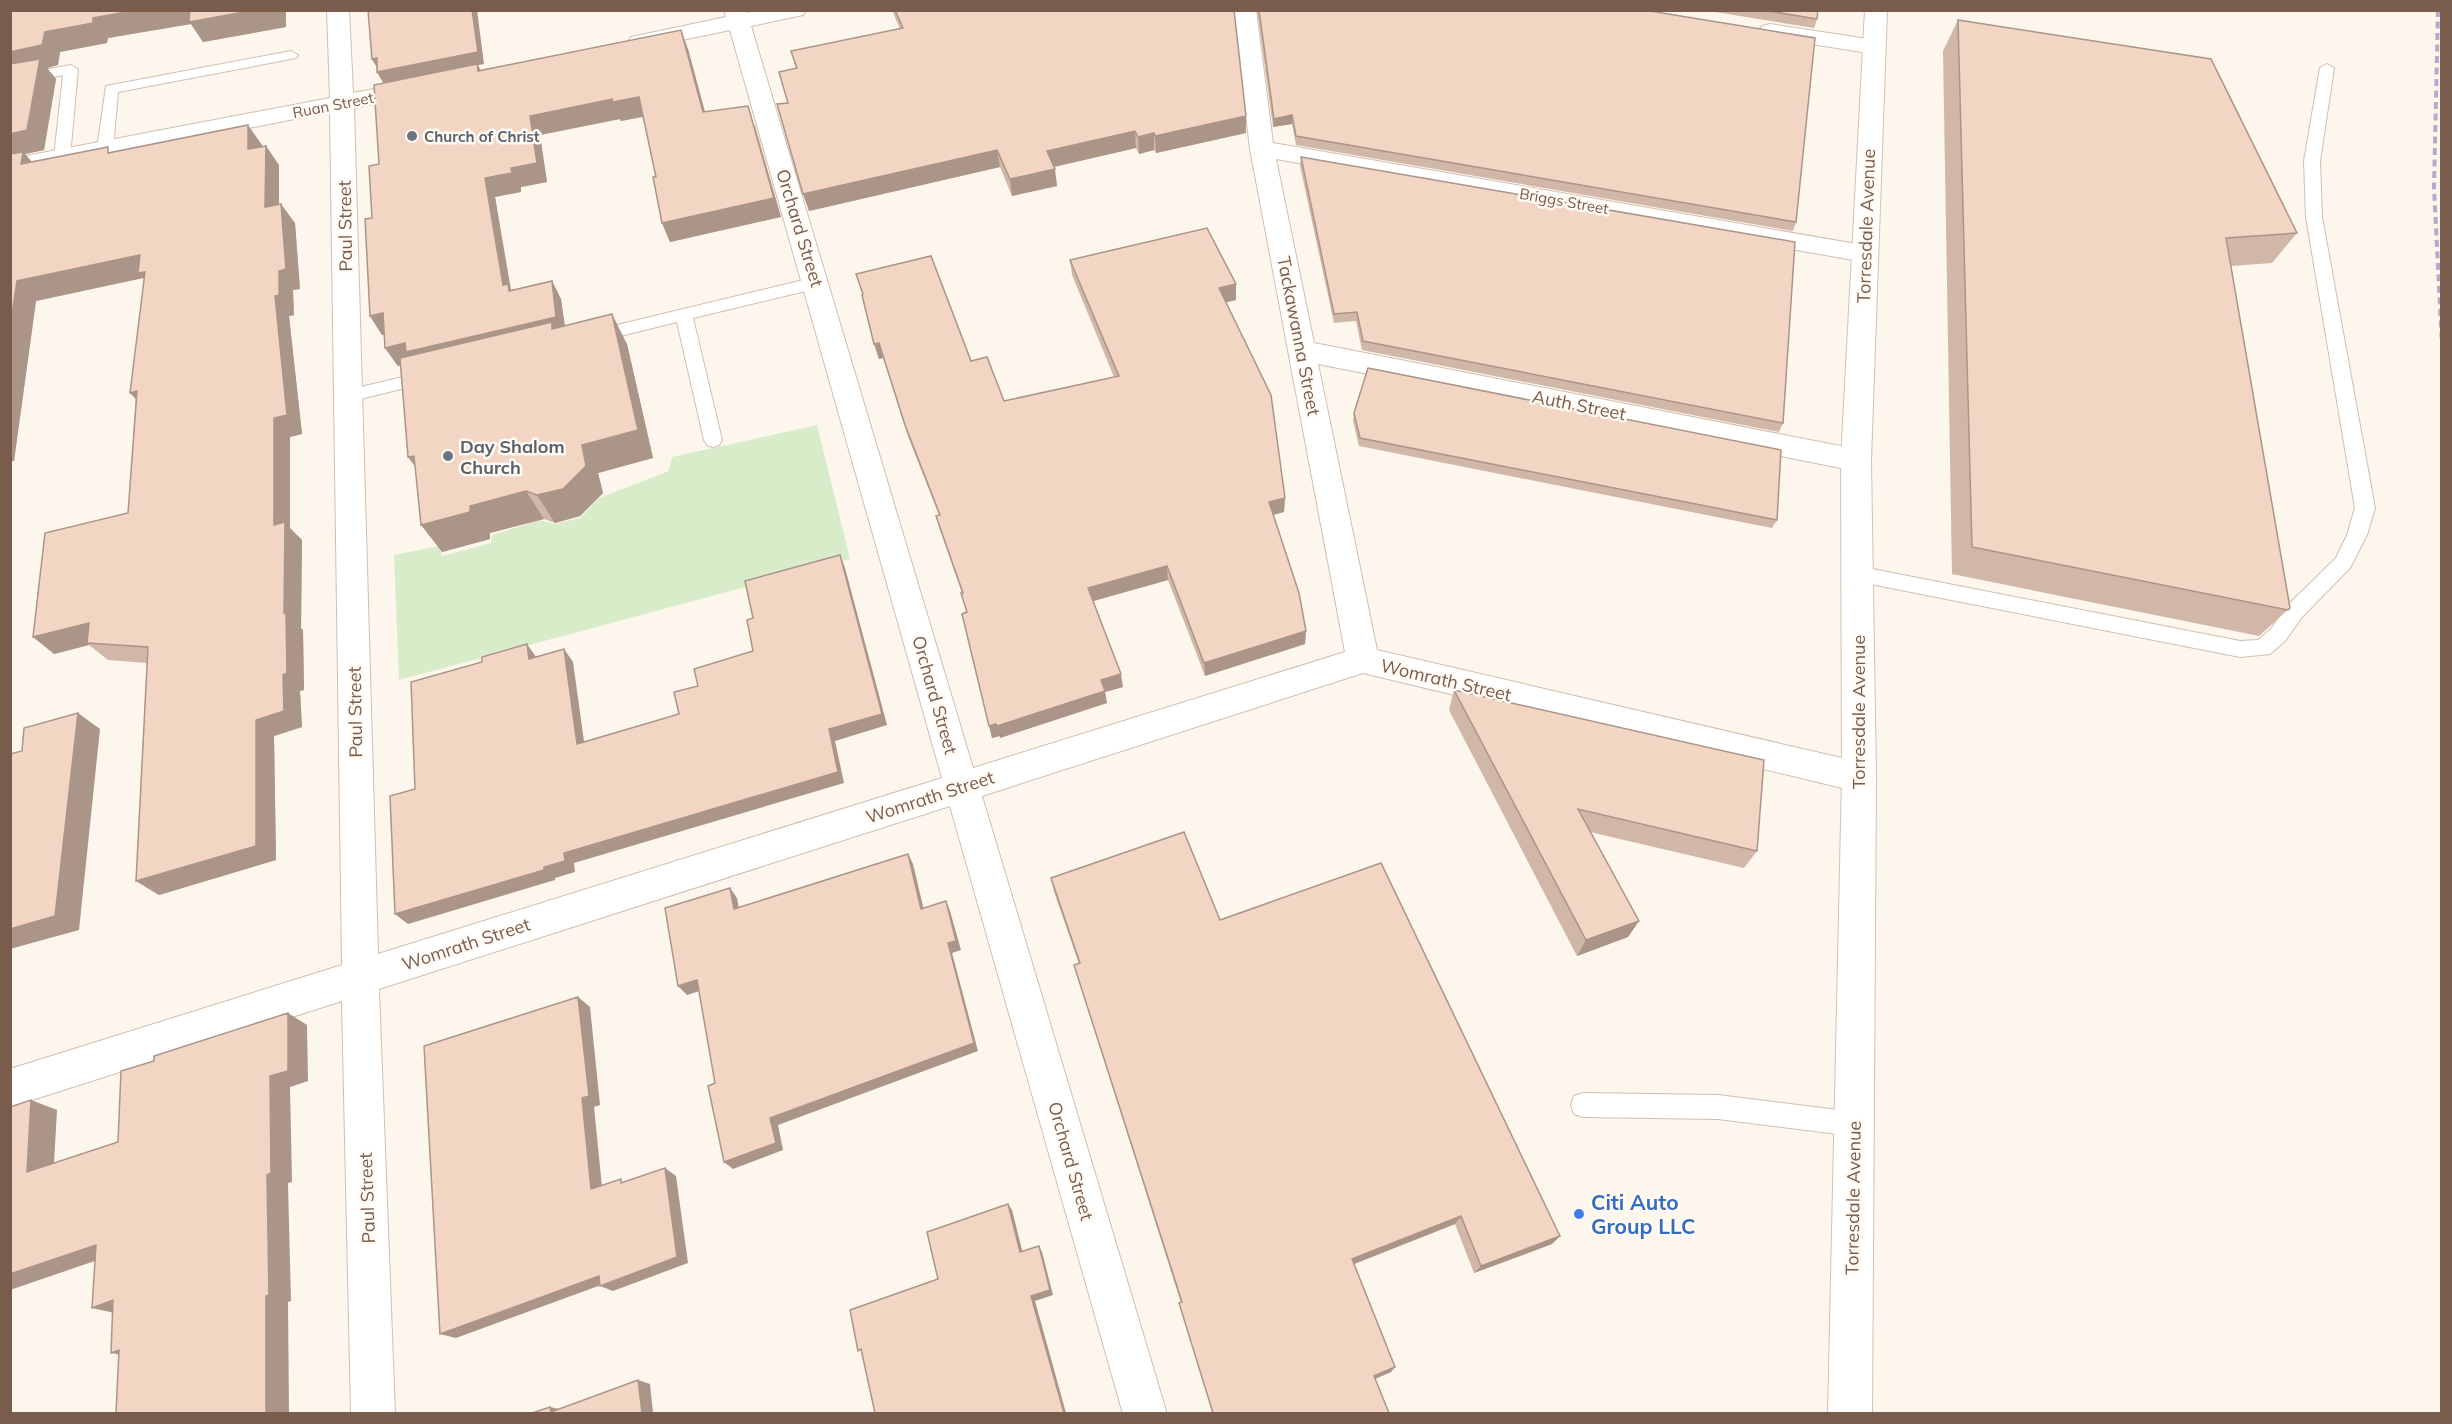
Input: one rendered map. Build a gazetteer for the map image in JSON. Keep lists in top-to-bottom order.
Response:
{
  "streets": {
    "street": [
      "Ruan Street",
      "Briggs Street",
      "Paul Street",
      "Torresdale Avenue",
      "Orchard Street",
      "Tackawanna Street",
      "Auth Street",
      "Womrath Street"
    ]
  },
  "crossings": [
    ["Ruan Street", "Paul Street"],
    ["Briggs Street", "Torresdale Avenue"],
    ["Briggs Street", "Tackawanna Street"],
    ["Paul Street", "Womrath Street"],
    ["Torresdale Avenue", "Auth Street"],
    ["Torresdale Avenue", "Womrath Street"],
    ["Orchard Street", "Womrath Street"],
    ["Tackawanna Street", "Auth Street"],
    ["Tackawanna Street", "Womrath Street"]
  ],
  "places": ["Church of Christ", "Day Shalom Church", "Citi Auto Group LLC"]
}
